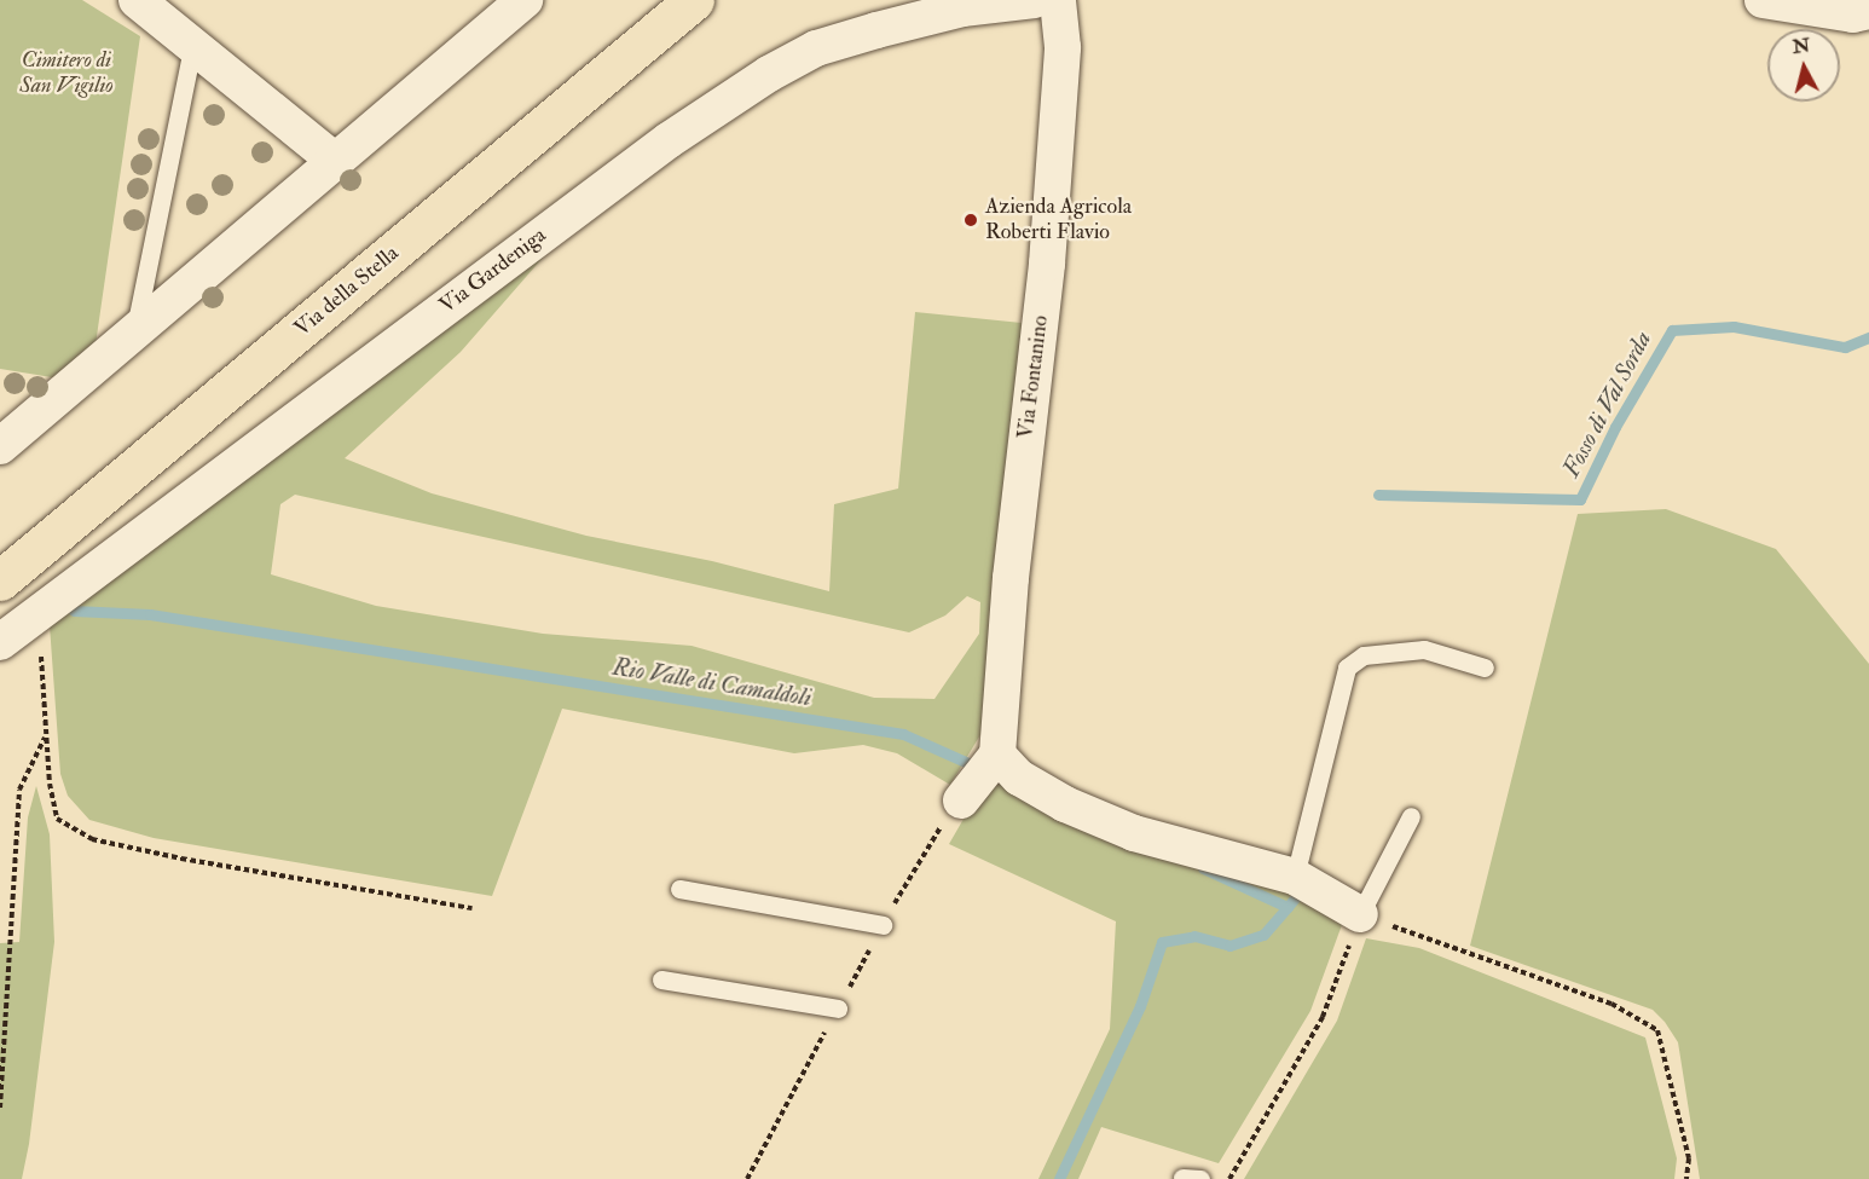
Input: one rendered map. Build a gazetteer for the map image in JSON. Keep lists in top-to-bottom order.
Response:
{
  "streets": {
    "main road": ["Via della Stella"],
    "street": ["Via Gardeniga", "Via Fontanino"]
  },
  "water": ["Fosso di Val Sorda", "Rio Valle di Camaldoli"],
  "parks": ["Cimitero di San Vigilio"],
  "places": ["Azienda Agricola Roberti Flavio"],
  "north": "top"
}
